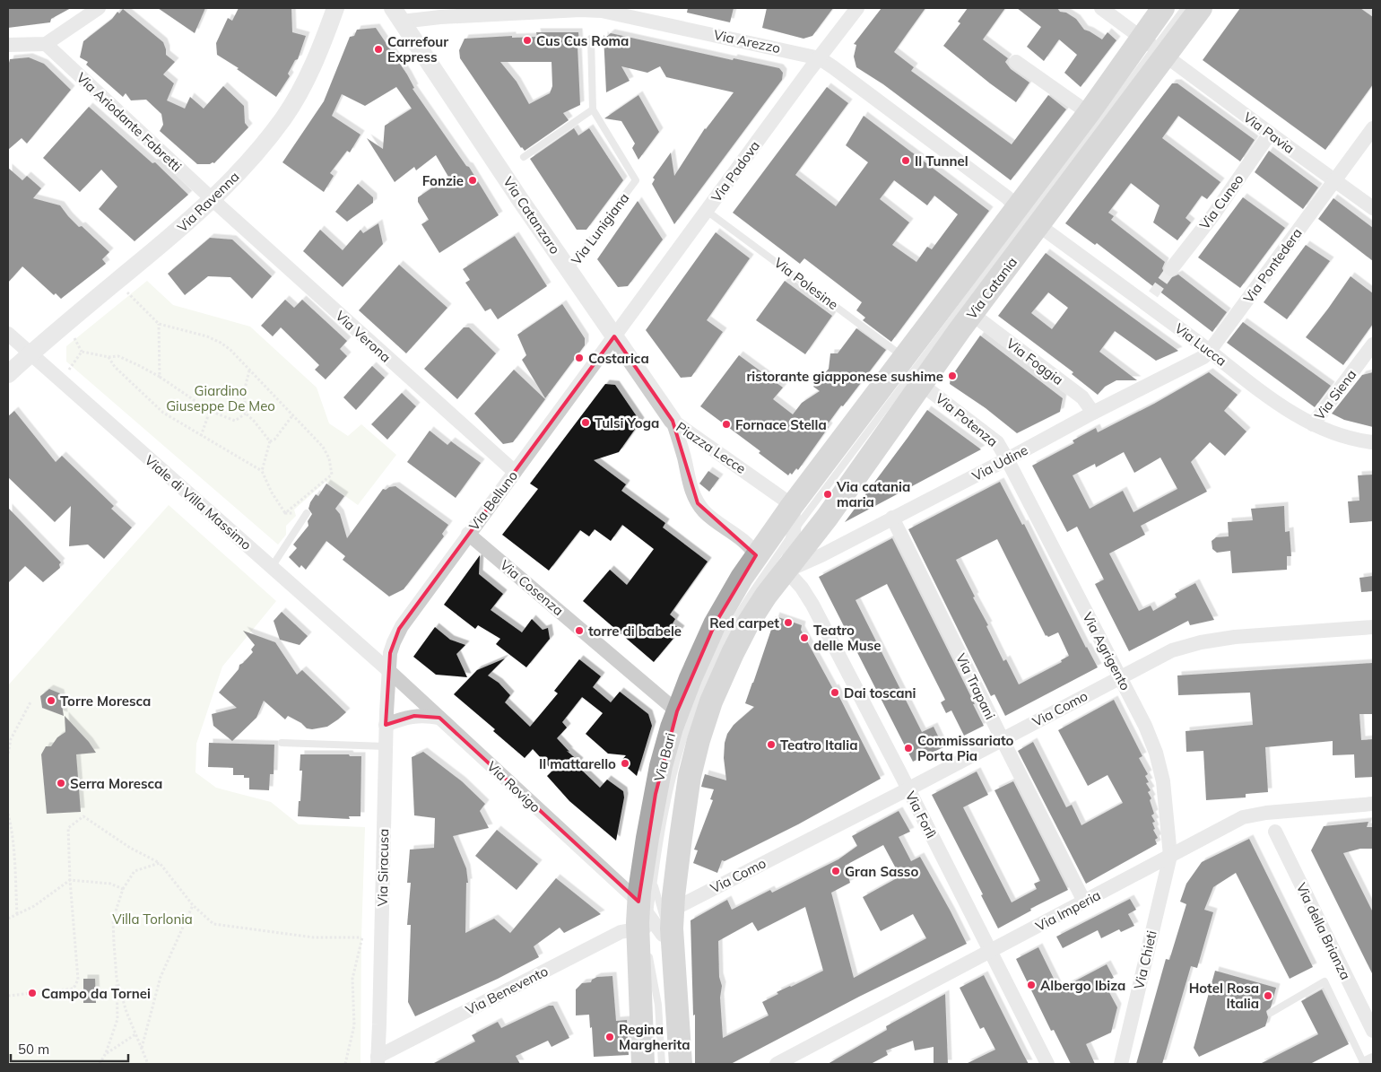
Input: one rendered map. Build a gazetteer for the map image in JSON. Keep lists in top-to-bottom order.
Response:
{
  "streets": {
    "main road": ["Via Catania", "Via Bari"],
    "street": [
      "Via Arezzo",
      "Via Ariodante Fabretti",
      "Via Pavia",
      "Via Padova",
      "Via Ravenna",
      "Via Cuneo",
      "Via Catanzaro",
      "Via Pontedera",
      "Via Verona",
      "Via Lucca",
      "Via Foggia",
      "Via Siena",
      "Via Potenza",
      "Piazza Lecce",
      "Via Udine",
      "Via Belluno",
      "Viale di Villa Massimo",
      "Via Cosenza",
      "Via Agrigento",
      "Via Trapani",
      "Via Como",
      "Via Rovigo",
      "Via Forlì",
      "Via Siracusa",
      "Via Imperia",
      "Via della Brianza",
      "Via Chieti",
      "Via Benevento"
    ],
    "lane": ["Via Lunigiana", "Via Polesine"]
  },
  "crossings": [
    ["Via Arezzo", "Via Padova"],
    ["Via Arezzo", "Via Catanzaro"],
    ["Via Arezzo", "Via Catania"],
    ["Via Arezzo", "Via Lucca"],
    ["Via Ariodante Fabretti", "Via Ravenna"],
    ["Via Ariodante Fabretti", "Via Verona"],
    ["Via Pavia", "Via Cuneo"],
    ["Via Pavia", "Via Pontedera"],
    ["Via Pavia", "Via Catania"],
    ["Via Padova", "Via Catanzaro"],
    ["Via Padova", "Via Polesine"],
    ["Via Padova", "Via Belluno"],
    ["Via Ravenna", "Via Verona"],
    ["Via Ravenna", "Viale di Villa Massimo"],
    ["Via Catanzaro", "Via Lunigiana"],
    ["Via Catanzaro", "Piazza Lecce"],
    ["Via Catanzaro", "Via Belluno"],
    ["Via Pontedera", "Via Lucca"],
    ["Via Pontedera", "Via Udine"],
    ["Via Polesine", "Via Catania"],
    ["Via Catania", "Via Lucca"],
    ["Via Catania", "Via Foggia"],
    ["Via Catania", "Via Potenza"],
    ["Via Catania", "Piazza Lecce"],
    ["Via Catania", "Via Udine"],
    ["Via Catania", "Via Bari"],
    ["Via Catania", "Via Forlì"],
    ["Via Verona", "Via Belluno"],
    ["Via Lucca", "Via Siena"],
    ["Via Lucca", "Via Udine"],
    ["Via Foggia", "Via Udine"],
    ["Via Potenza", "Via Udine"],
    ["Via Potenza", "Via Agrigento"],
    ["Piazza Lecce", "Via Bari"],
    ["Via Udine", "Via Agrigento"],
    ["Via Udine", "Via Trapani"],
    ["Via Udine", "Via Bari"],
    ["Via Udine", "Via Forlì"],
    ["Via Belluno", "Viale di Villa Massimo"],
    ["Via Belluno", "Via Cosenza"],
    ["Via Belluno", "Via Rovigo"],
    ["Via Belluno", "Via Siracusa"],
    ["Viale di Villa Massimo", "Via Rovigo"],
    ["Viale di Villa Massimo", "Via Siracusa"],
    ["Via Cosenza", "Via Bari"],
    ["Via Agrigento", "Via Como"],
    ["Via Agrigento", "Via Imperia"],
    ["Via Agrigento", "Via Chieti"],
    ["Via Trapani", "Via Como"],
    ["Via Trapani", "Via Imperia"],
    ["Via Como", "Via Bari"],
    ["Via Como", "Via Forlì"],
    ["Via Bari", "Via Rovigo"],
    ["Via Bari", "Via Forlì"],
    ["Via Bari", "Via Benevento"],
    ["Via Rovigo", "Via Siracusa"],
    ["Via Rovigo", "Via Benevento"],
    ["Via Forlì", "Via Imperia"],
    ["Via Siracusa", "Via Benevento"],
    ["Via Imperia", "Via Chieti"]
  ],
  "parks": ["Giardino Giuseppe De Meo", "Villa Torlonia"],
  "places": [
    "Cus Cus Roma",
    "Carrefour Express",
    "Il Tunnel",
    "Fonzie",
    "Costarica",
    "ristorante giapponese sushime",
    "Tulsi Yoga",
    "Fornace Stella",
    "Via catania maria",
    "Red carpet",
    "torre di babele",
    "Teatro delle Muse",
    "Dai toscani",
    "Torre Moresca",
    "Teatro Italia",
    "Commissariato Porta Pia",
    "Il mattarello",
    "Serra Moresca",
    "Gran Sasso",
    "Albergo Ibiza",
    "Campo da Tornei",
    "Hotel Rosa Italia",
    "Regina Margherita"
  ],
  "scale_bar": "50 m"
}
